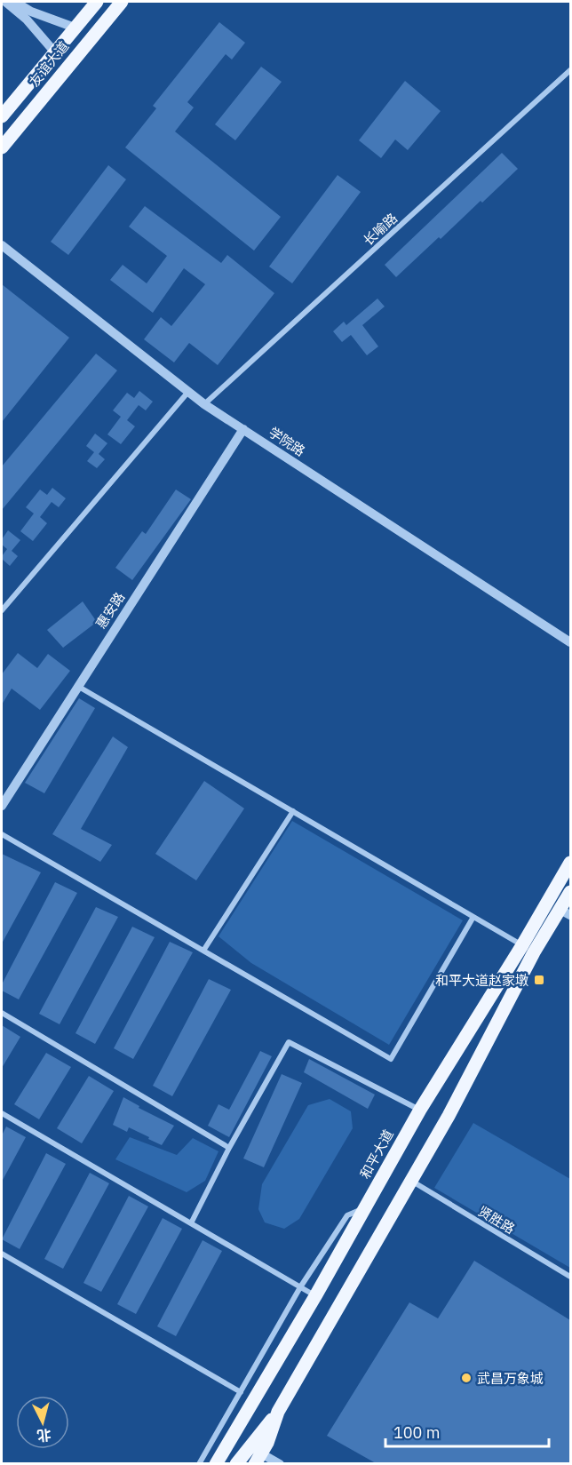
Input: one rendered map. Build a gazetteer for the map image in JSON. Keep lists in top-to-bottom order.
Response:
{
  "streets": {
    "main road": ["友谊大道", "和平大道"],
    "street": [
      "长喻路",
      "学院路",
      "惠安路",
      "贤胜路"
    ]
  },
  "crossings": [
    ["长喻路", "学院路"],
    ["学院路", "惠安路"],
    ["和平大道", "贤胜路"]
  ],
  "places": {
    "transit": ["和平大道赵家墩"],
    "other": ["武昌万象城"]
  },
  "scale_bar": "100 m",
  "north": "bottom"
}
